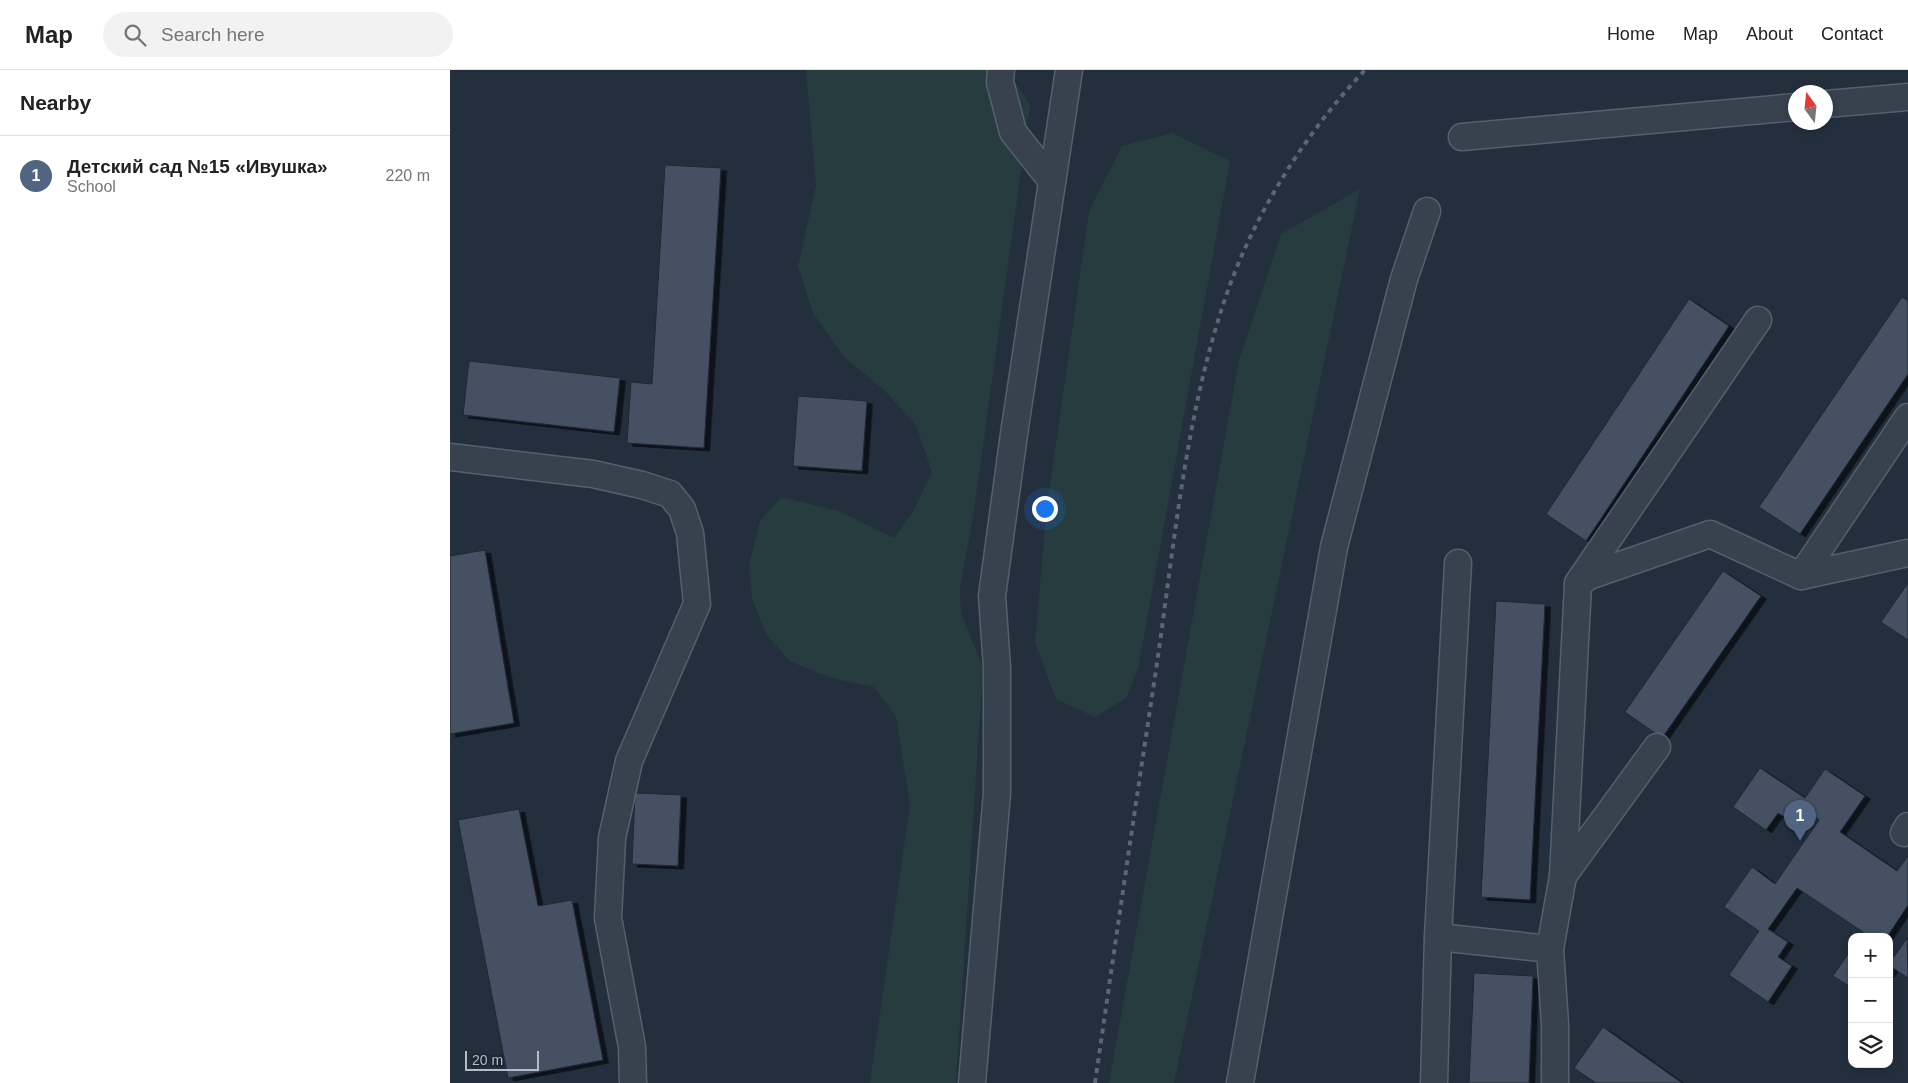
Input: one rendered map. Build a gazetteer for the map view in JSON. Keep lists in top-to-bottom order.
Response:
{
  "scale_bar": "20 m",
  "north": "top",
  "page": {
    "header": "Map",
    "search": "Search here",
    "nav": [
      "Home",
      "Map",
      "About",
      "Contact"
    ],
    "heading": "Nearby",
    "list": [
      {
        "mark": "1",
        "name": "Детский сад №15 «Ивушка»",
        "note": "School",
        "value": "220 m"
      }
    ],
    "pins": "1",
    "map_buttons": ["+", "−"],
    "scale": "20 m"
  }
}
